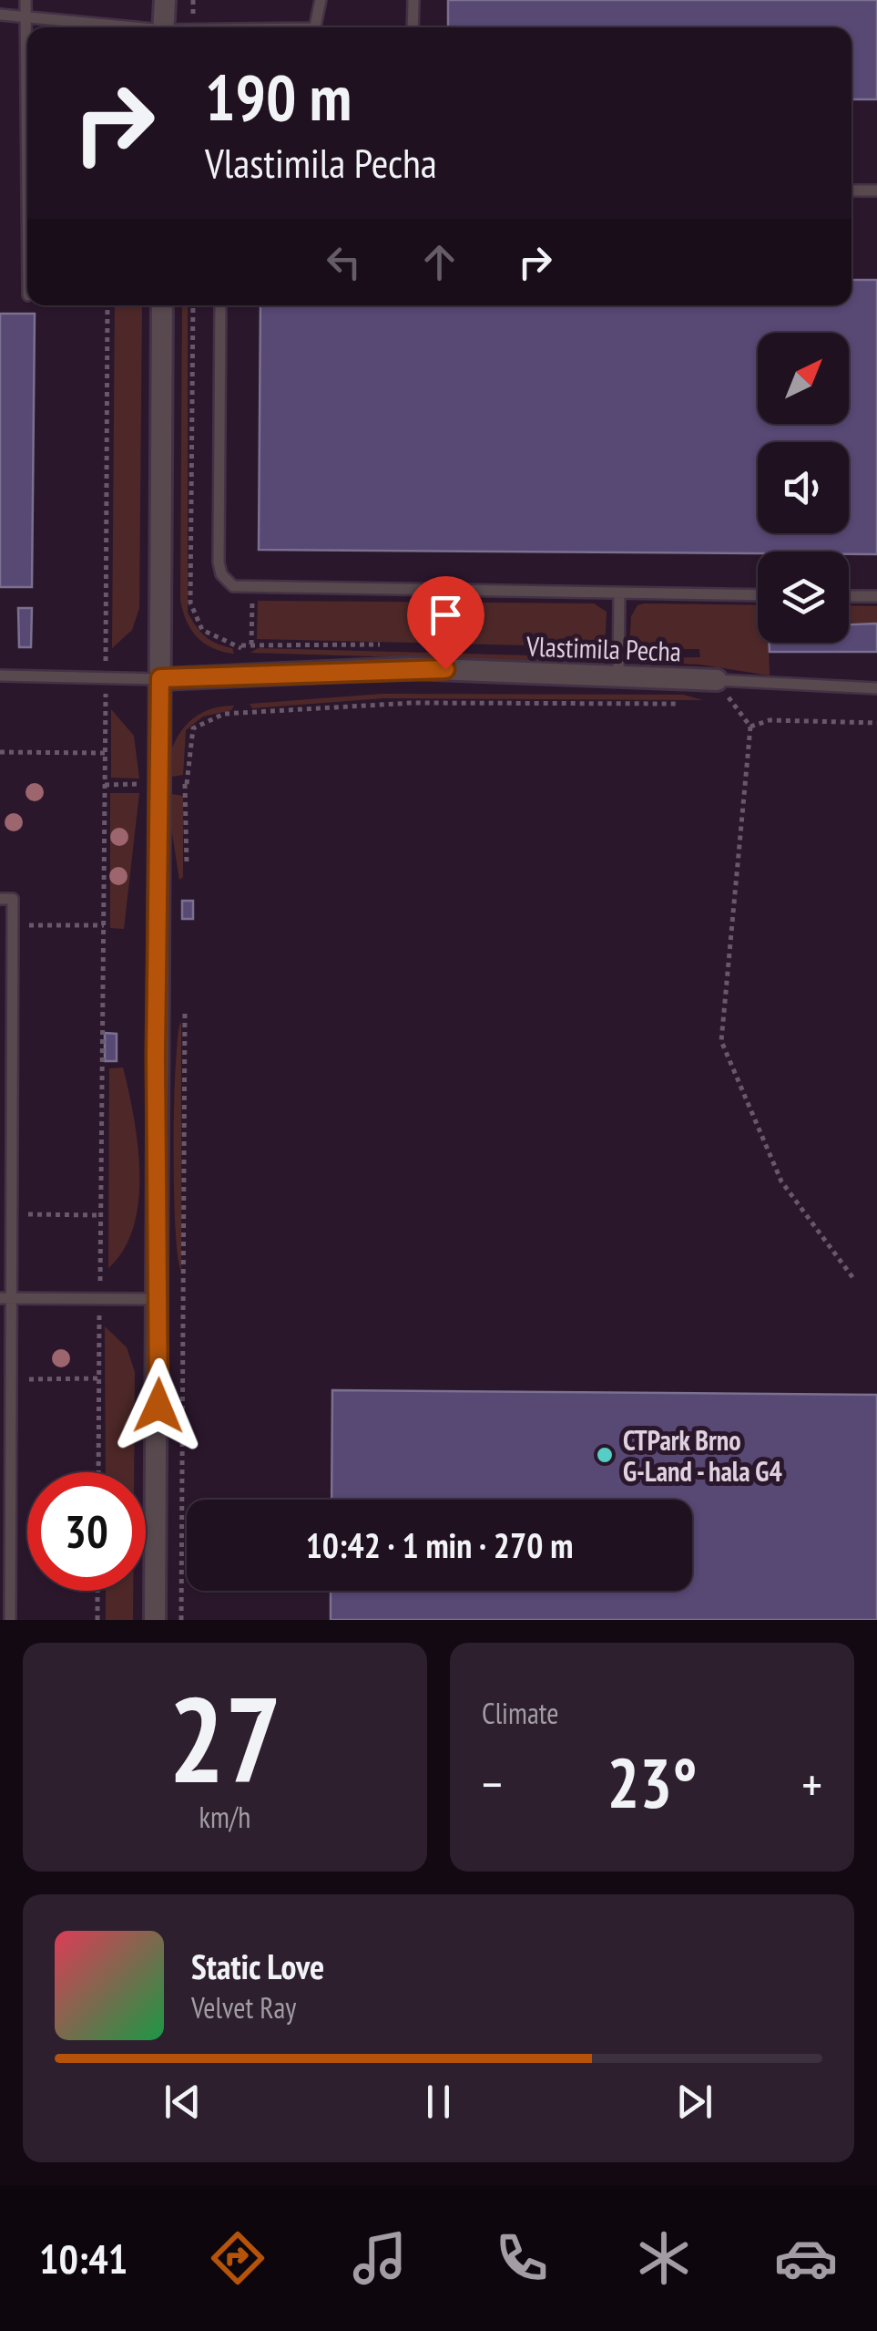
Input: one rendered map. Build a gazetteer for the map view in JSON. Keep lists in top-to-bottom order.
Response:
{
  "streets": {
    "street": ["Vlastimila Pecha"]
  },
  "places": ["CTPark Brno G-Land - hala G4"],
  "north": "top right",
  "page": {
    "turn": ["190 m", "Vlastimila Pecha"],
    "limit": "30",
    "trip": "10:42 · 1 min · 270 m",
    "tile": [
      ["27", "km/h"],
      "Climate"
    ],
    "heat": ["−", "23°", "+"],
    "song": ["Static Love", "Velvet Ray"],
    "tabs": "10:41"
  }
}
